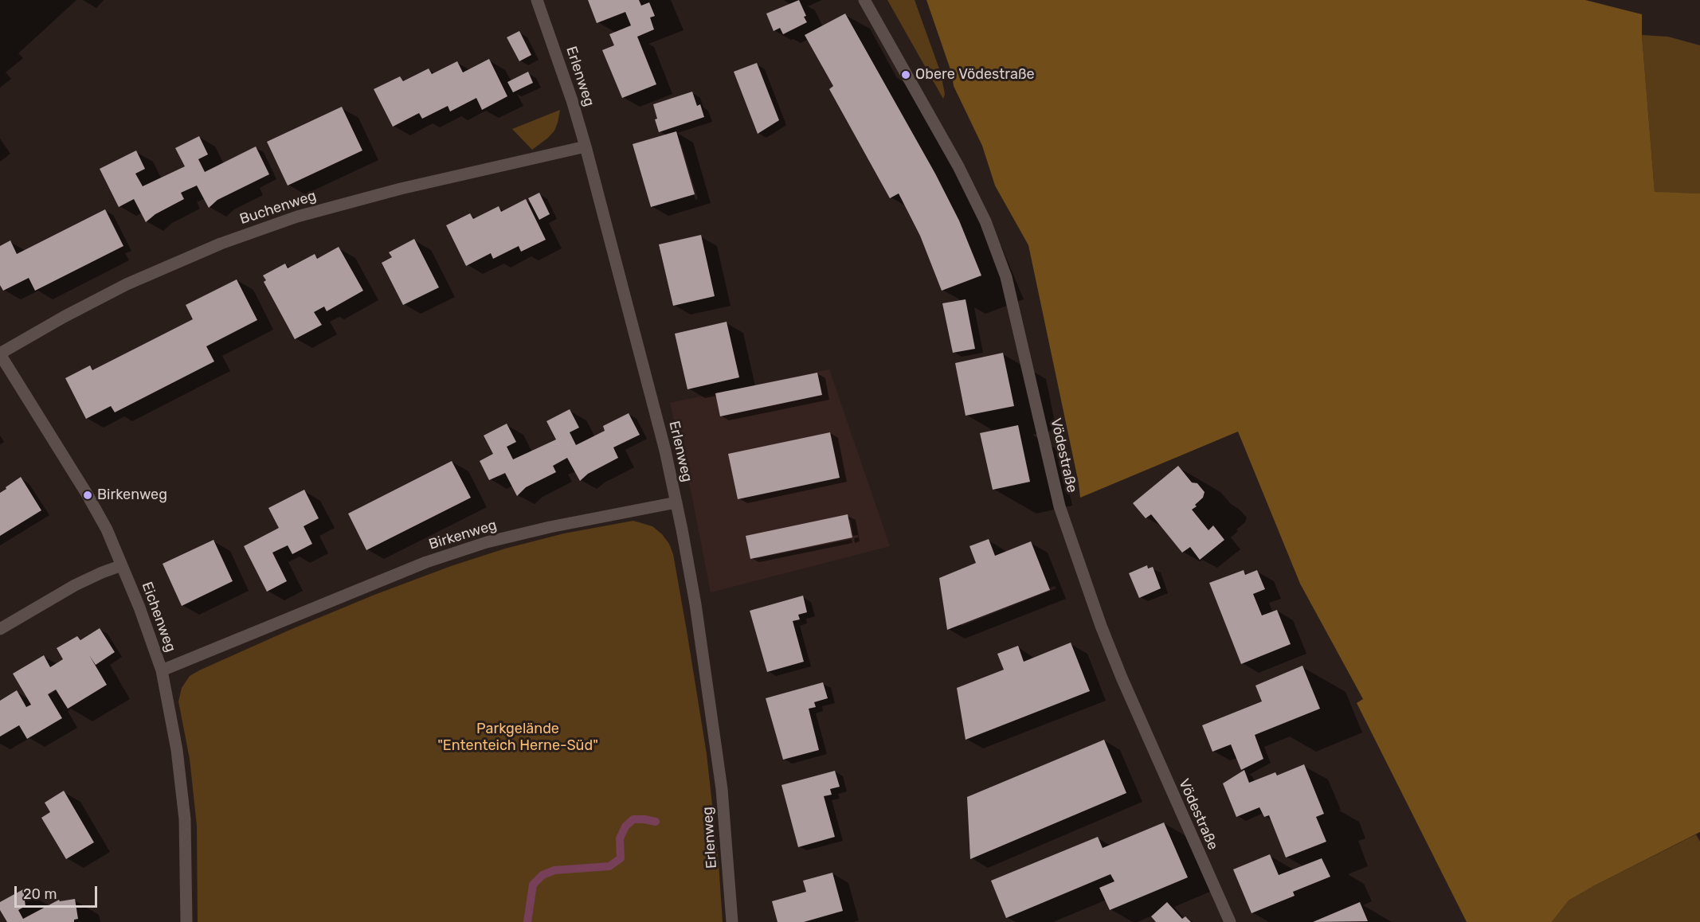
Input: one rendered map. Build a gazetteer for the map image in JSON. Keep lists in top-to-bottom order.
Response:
{
  "streets": {
    "street": [
      "Erlenweg",
      "Buchenweg",
      "Vödestraße",
      "Birkenweg",
      "Eichenweg"
    ]
  },
  "crossings": [
    ["Erlenweg", "Buchenweg"],
    ["Erlenweg", "Birkenweg"],
    ["Buchenweg", "Eichenweg"],
    ["Birkenweg", "Eichenweg"]
  ],
  "parks": ["Parkgelände \"Ententeich Herne-Süd\""],
  "places": ["Obere Vödestraße", "Birkenweg"],
  "scale_bar": "20 m"
}
